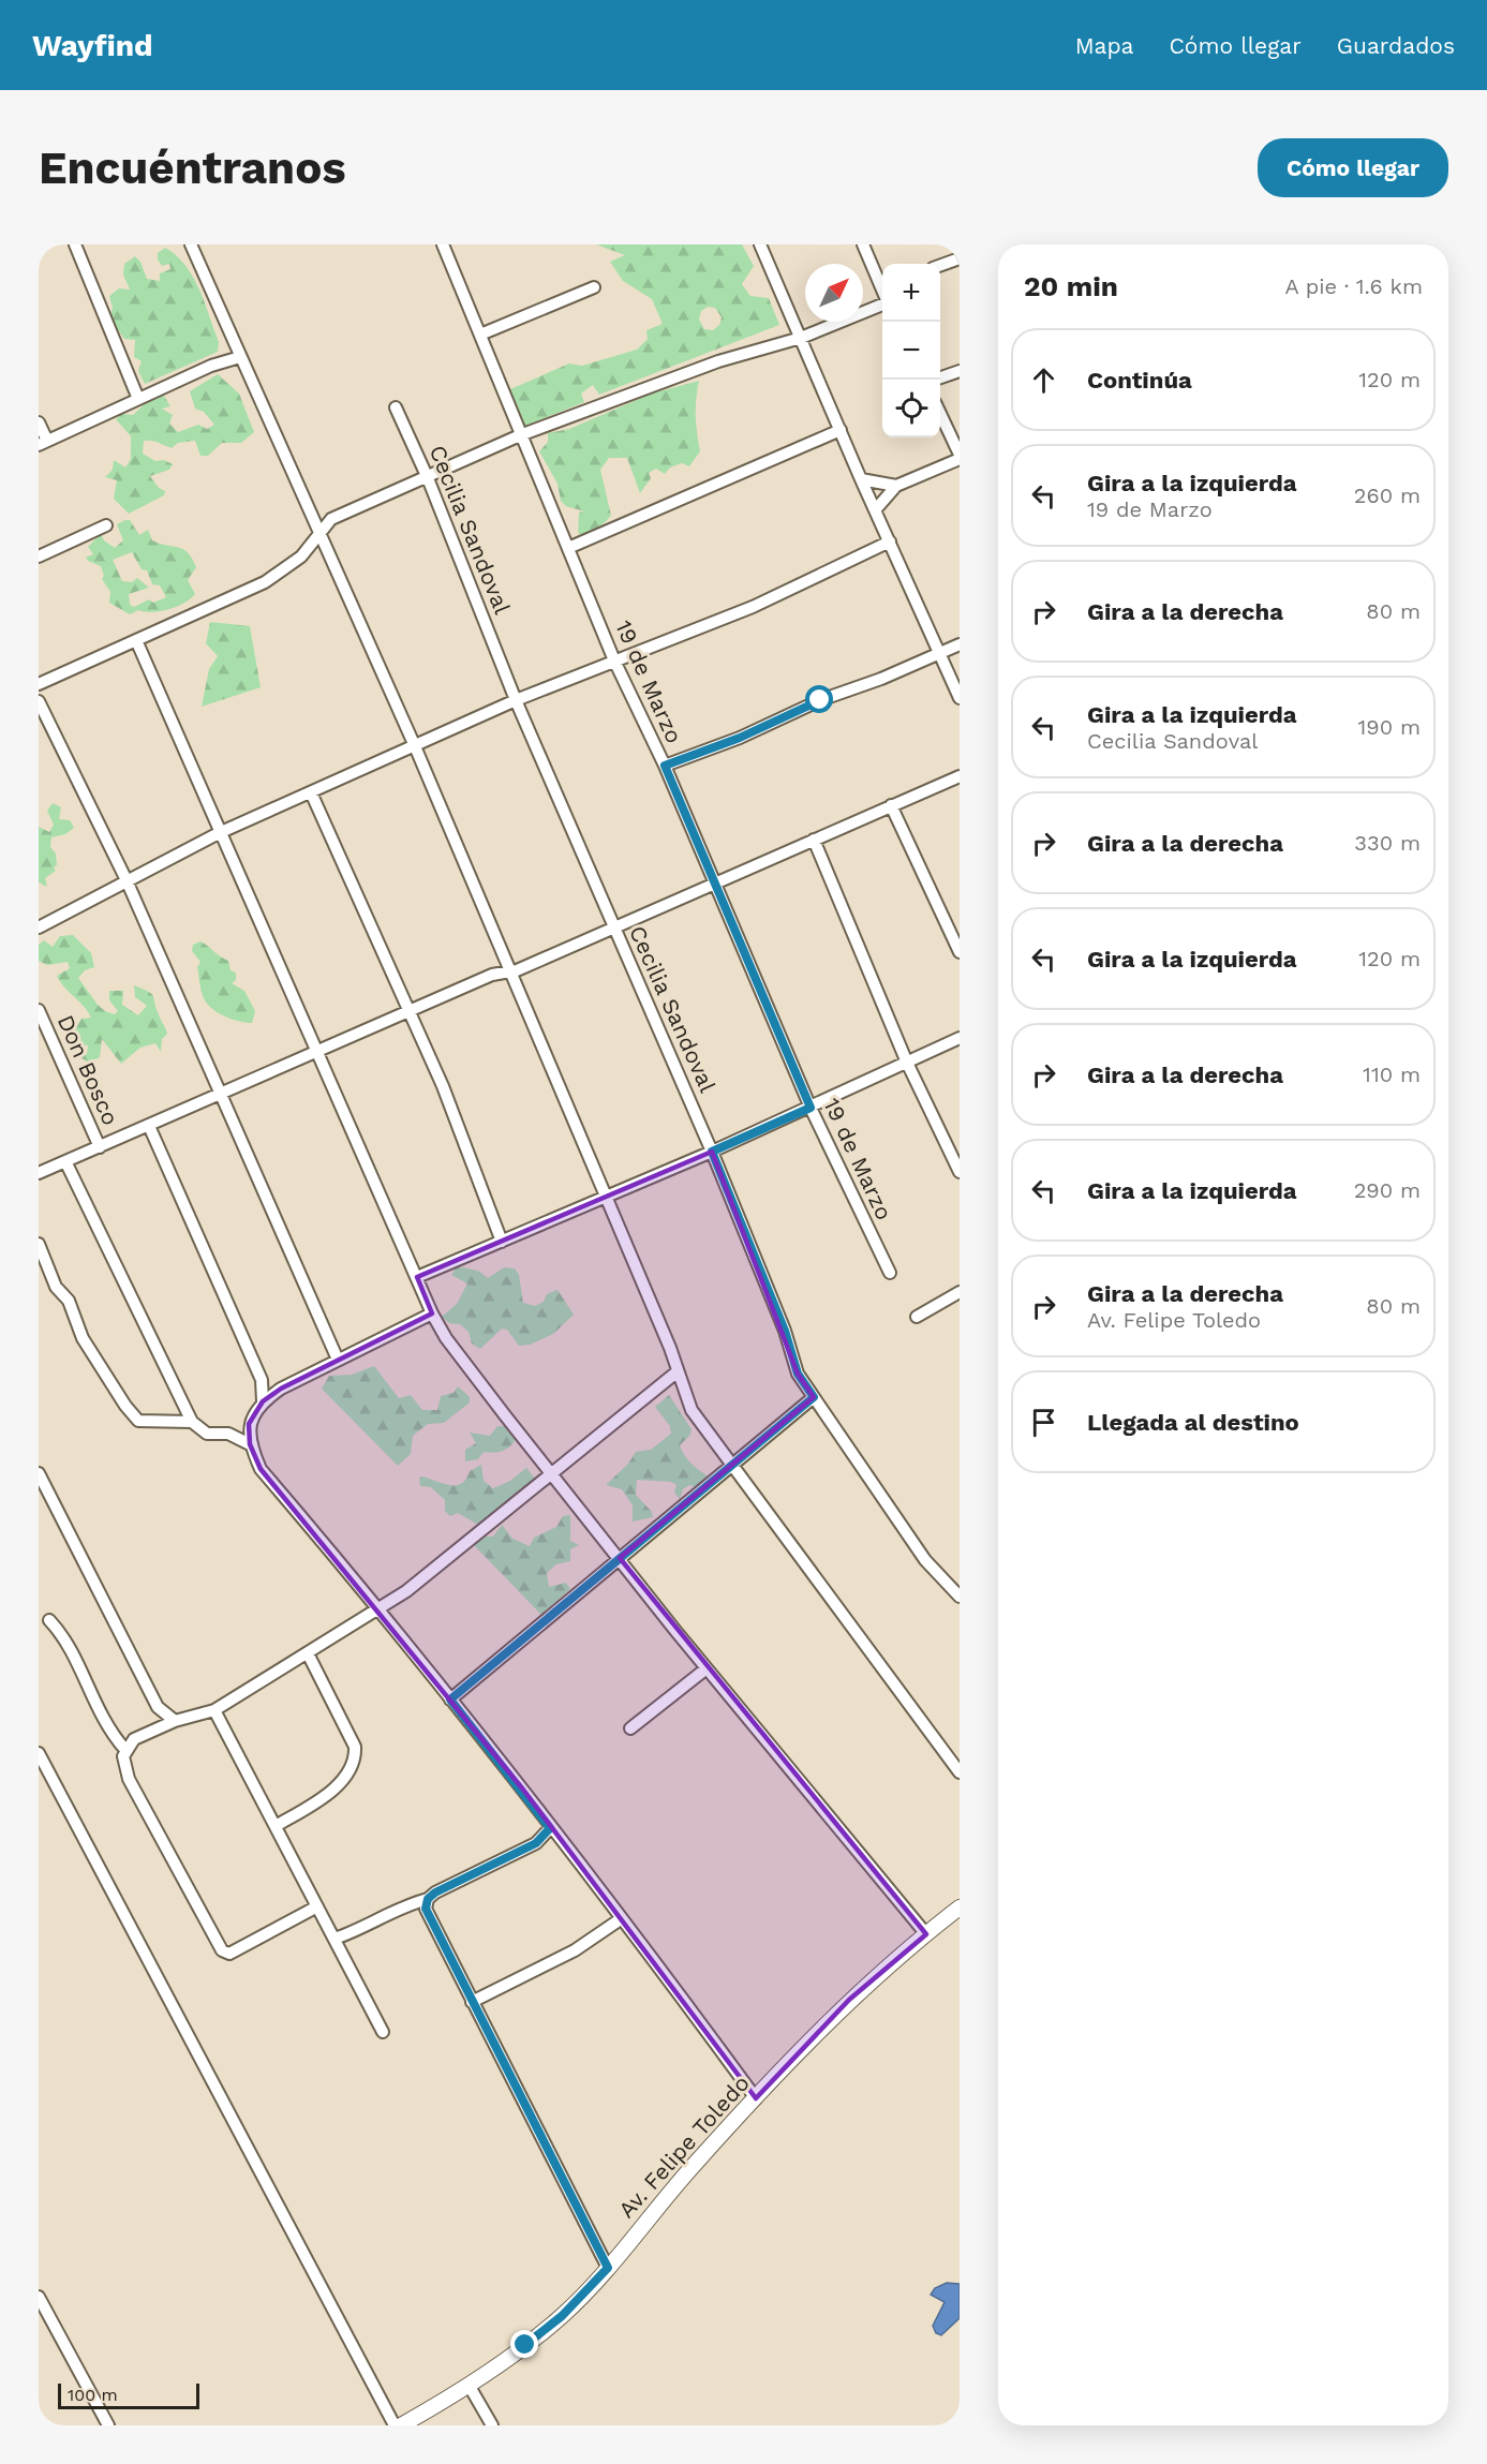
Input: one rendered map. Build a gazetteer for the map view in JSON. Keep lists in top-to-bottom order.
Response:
{
  "streets": {
    "main road": ["Av. Felipe Toledo"],
    "street": ["Cecilia Sandoval", "19 de Marzo", "Don Bosco"]
  },
  "scale_bar": "100 m",
  "north": "top right",
  "page": {
    "header": "Wayfind",
    "nav": ["Mapa", "Cómo llegar", "Guardados"],
    "buttons": "Cómo llegar",
    "title": "Encuéntranos",
    "heading": ["20 min", "A pie · 1.6 km"],
    "map_buttons": ["+", "−"],
    "list": [
      ["Continúa", "120 m"],
      ["Gira a la izquierda", "19 de Marzo", "260 m"],
      ["Gira a la derecha", "80 m"],
      ["Gira a la izquierda", "Cecilia Sandoval", "190 m"],
      ["Gira a la derecha", "330 m"],
      ["Gira a la izquierda", "120 m"],
      ["Gira a la derecha", "110 m"],
      ["Gira a la izquierda", "290 m"],
      ["Gira a la derecha", "Av. Felipe Toledo", "80 m"],
      "Llegada al destino"
    ],
    "scale": "100 m"
  }
}
